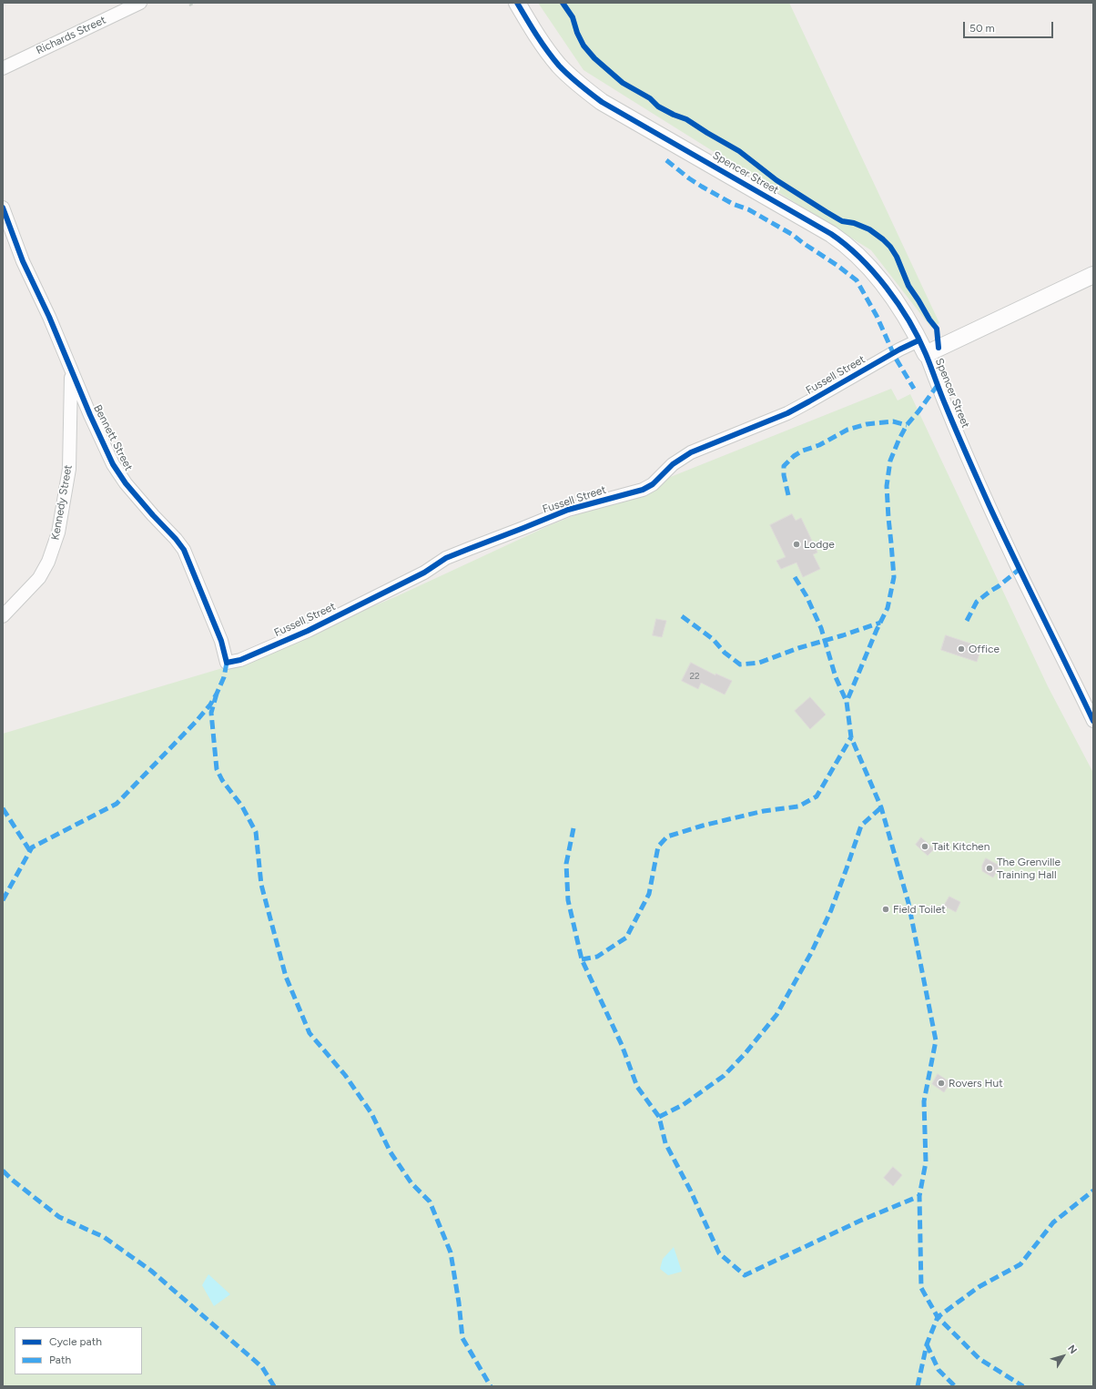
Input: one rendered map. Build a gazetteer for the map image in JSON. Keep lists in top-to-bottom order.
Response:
{
  "streets": {
    "street": [
      "Richards Street",
      "Spencer Street",
      "Fussell Street",
      "Bennett Street",
      "Kennedy Street"
    ]
  },
  "crossings": [
    ["Spencer Street", "Fussell Street"],
    ["Fussell Street", "Bennett Street"],
    ["Bennett Street", "Kennedy Street"]
  ],
  "places": [
    "Lodge",
    "Office",
    "Tait Kitchen",
    "The Grenville Training Hall",
    "Field Toilet",
    "Rovers Hut"
  ],
  "house_numbers": ["22"],
  "legend": ["Cycle path", "Path"],
  "scale_bar": "50 m",
  "north": "top right"
}
